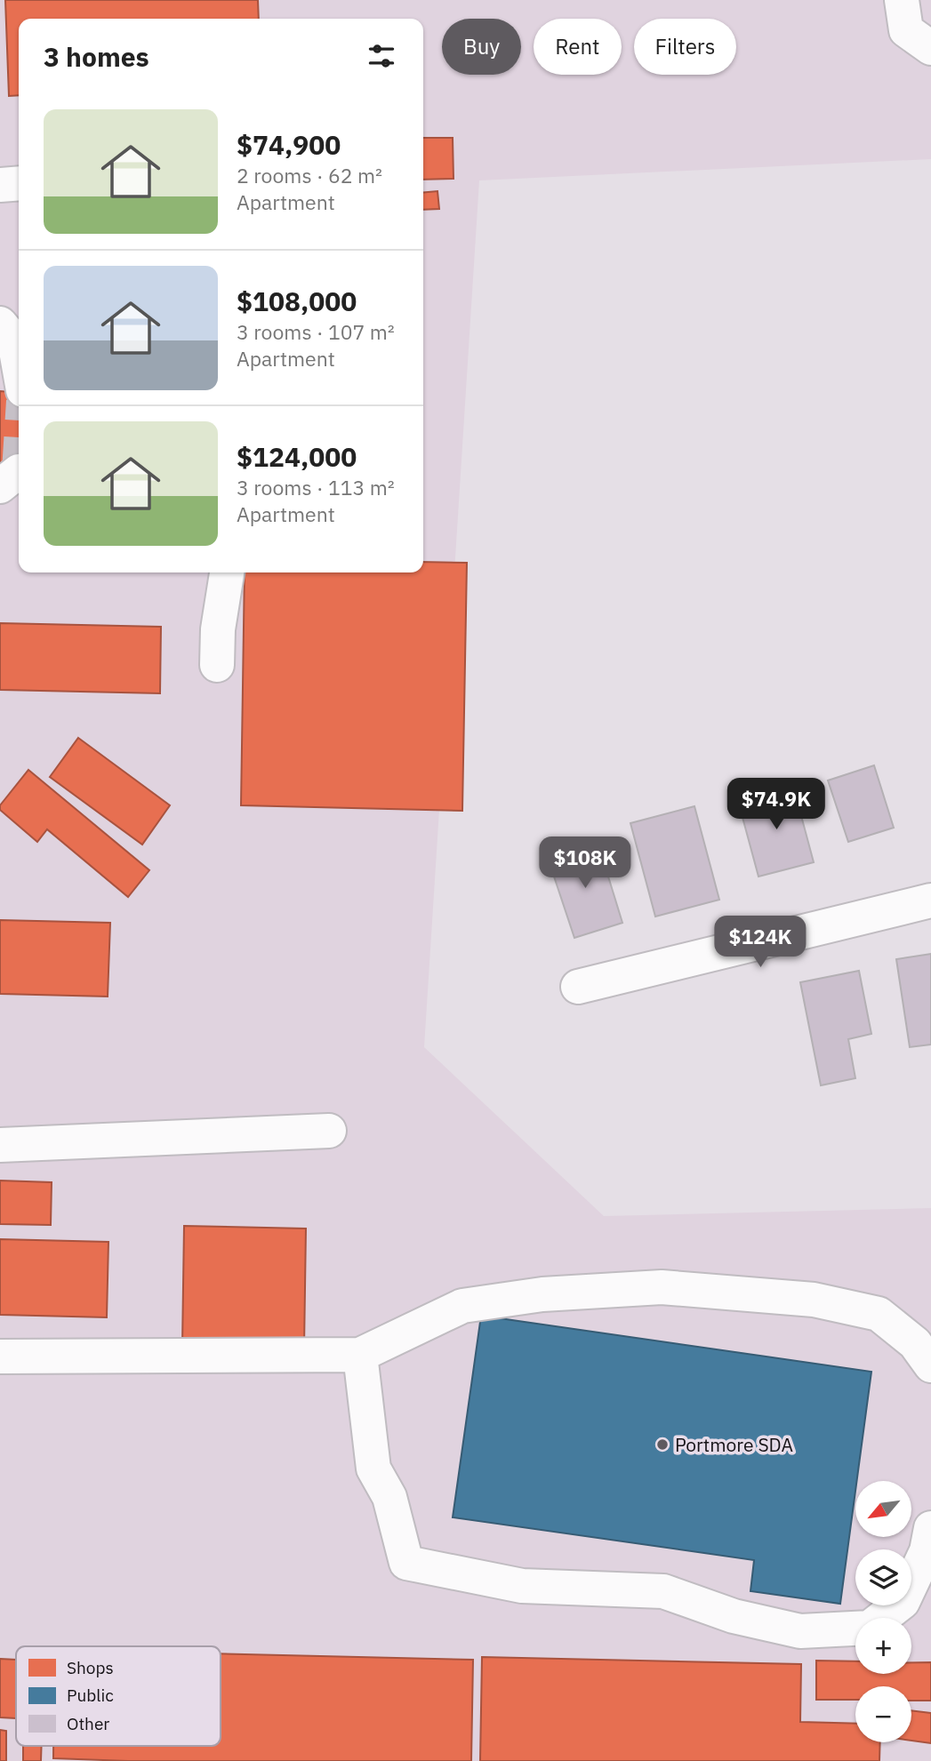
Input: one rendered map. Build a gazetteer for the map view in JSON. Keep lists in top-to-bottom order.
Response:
{
  "places": ["Portmore SDA"],
  "legend": ["Shops", "Public", "Other"],
  "north": "bottom left",
  "page": {
    "chip": ["Buy", "Rent", "Filters"],
    "heading": "3 homes",
    "list": [
      {
        "name": "$74,900",
        "note": "2 rooms · 62 m² · Apartment"
      },
      {
        "name": "$108,000",
        "note": "3 rooms · 107 m² · Apartment"
      },
      {
        "name": "$124,000",
        "note": "3 rooms · 113 m² · Apartment"
      }
    ],
    "price": ["$74.9K", "$108K", "$124K"],
    "map_buttons": ["+", "−"]
  }
}
